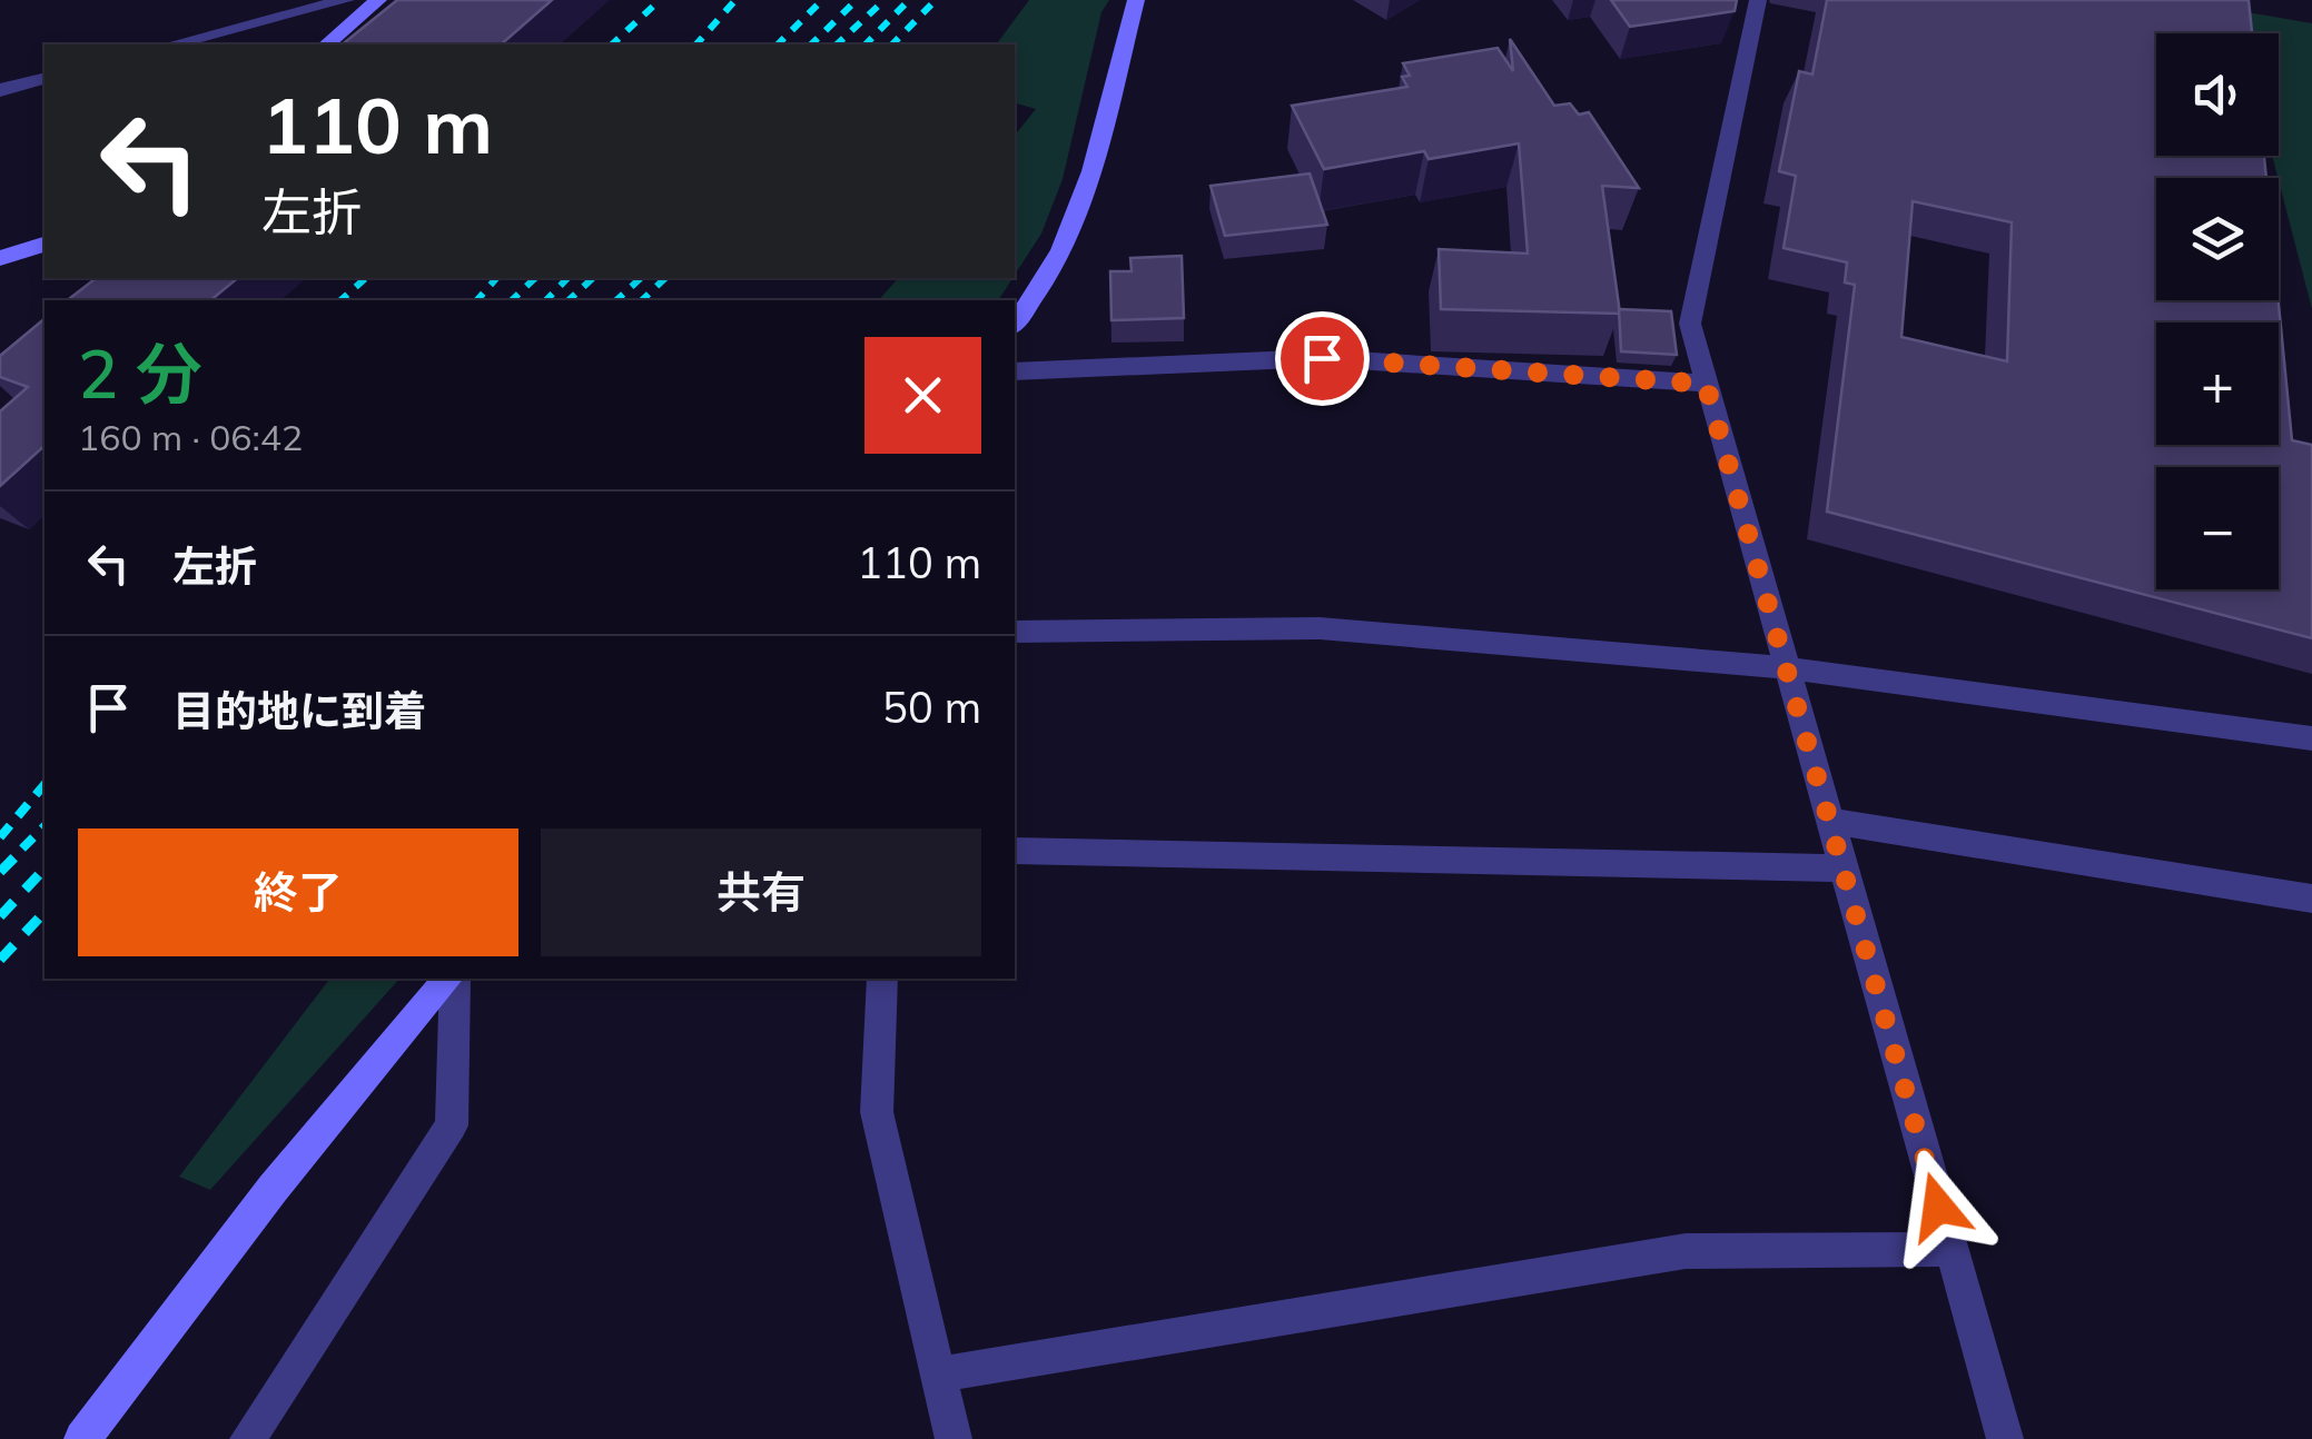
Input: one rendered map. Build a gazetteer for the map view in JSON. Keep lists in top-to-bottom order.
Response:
{
  "page": {
    "map_buttons": ["+", "−"],
    "turn": ["110 m", "左折"],
    "heading": ["2 分", "160 m · 06:42"],
    "list": [
      {
        "name": "左折",
        "value": "110 m"
      },
      {
        "name": "目的地に到着",
        "value": "50 m"
      }
    ],
    "buttons": ["終了", "共有"]
  }
}
